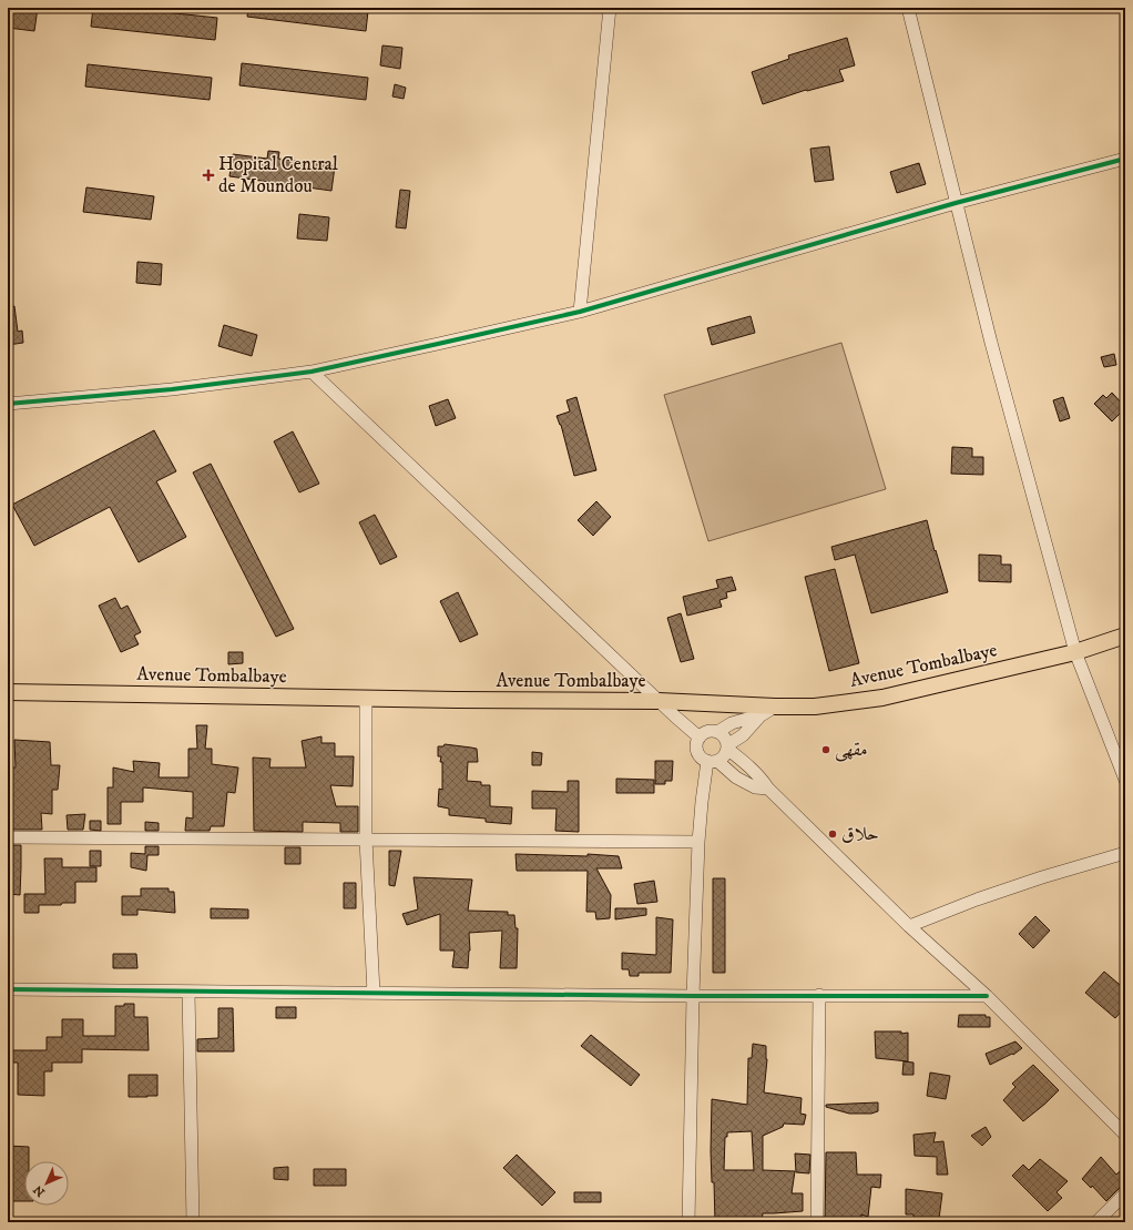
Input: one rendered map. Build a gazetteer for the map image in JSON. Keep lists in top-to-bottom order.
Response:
{
  "streets": {
    "main road": ["Avenue Tombalbaye"]
  },
  "places": {
    "health": ["Hopital Central de Moundou"],
    "other": ["مقهى", "حلاق"]
  },
  "north": "bottom left"
}
